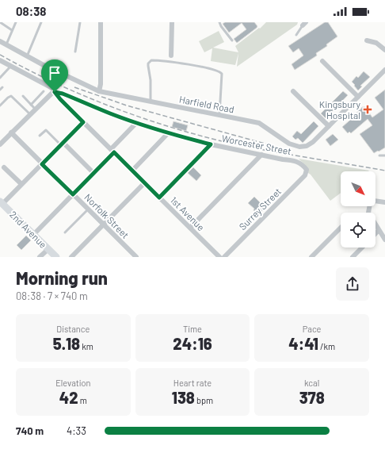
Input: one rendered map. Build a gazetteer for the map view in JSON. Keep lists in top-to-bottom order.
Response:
{
  "streets": {
    "street": [
      "Harfield Road",
      "Worcester Street",
      "Surrey Street",
      "1st Avenue",
      "Norfolk Street",
      "2nd Avenue"
    ]
  },
  "crossings": [
    ["Worcester Street", "Surrey Street"],
    ["Worcester Street", "1st Avenue"]
  ],
  "places": {
    "health": ["Kingsbury Hospital"]
  },
  "north": "bottom right",
  "page": {
    "status": "08:38",
    "heading": ["Morning run", "08:38 · 7 × 740 m"],
    "stats": [
      ["Distance", "5.18 km"],
      ["Time", "24:16"],
      ["Pace", "4:41 /km"],
      ["Elevation", "42 m"],
      ["Heart rate", "138 bpm"],
      ["kcal", "378"]
    ],
    "list": [
      {
        "name": "740 m",
        "note": "4:33"
      }
    ]
  }
}
